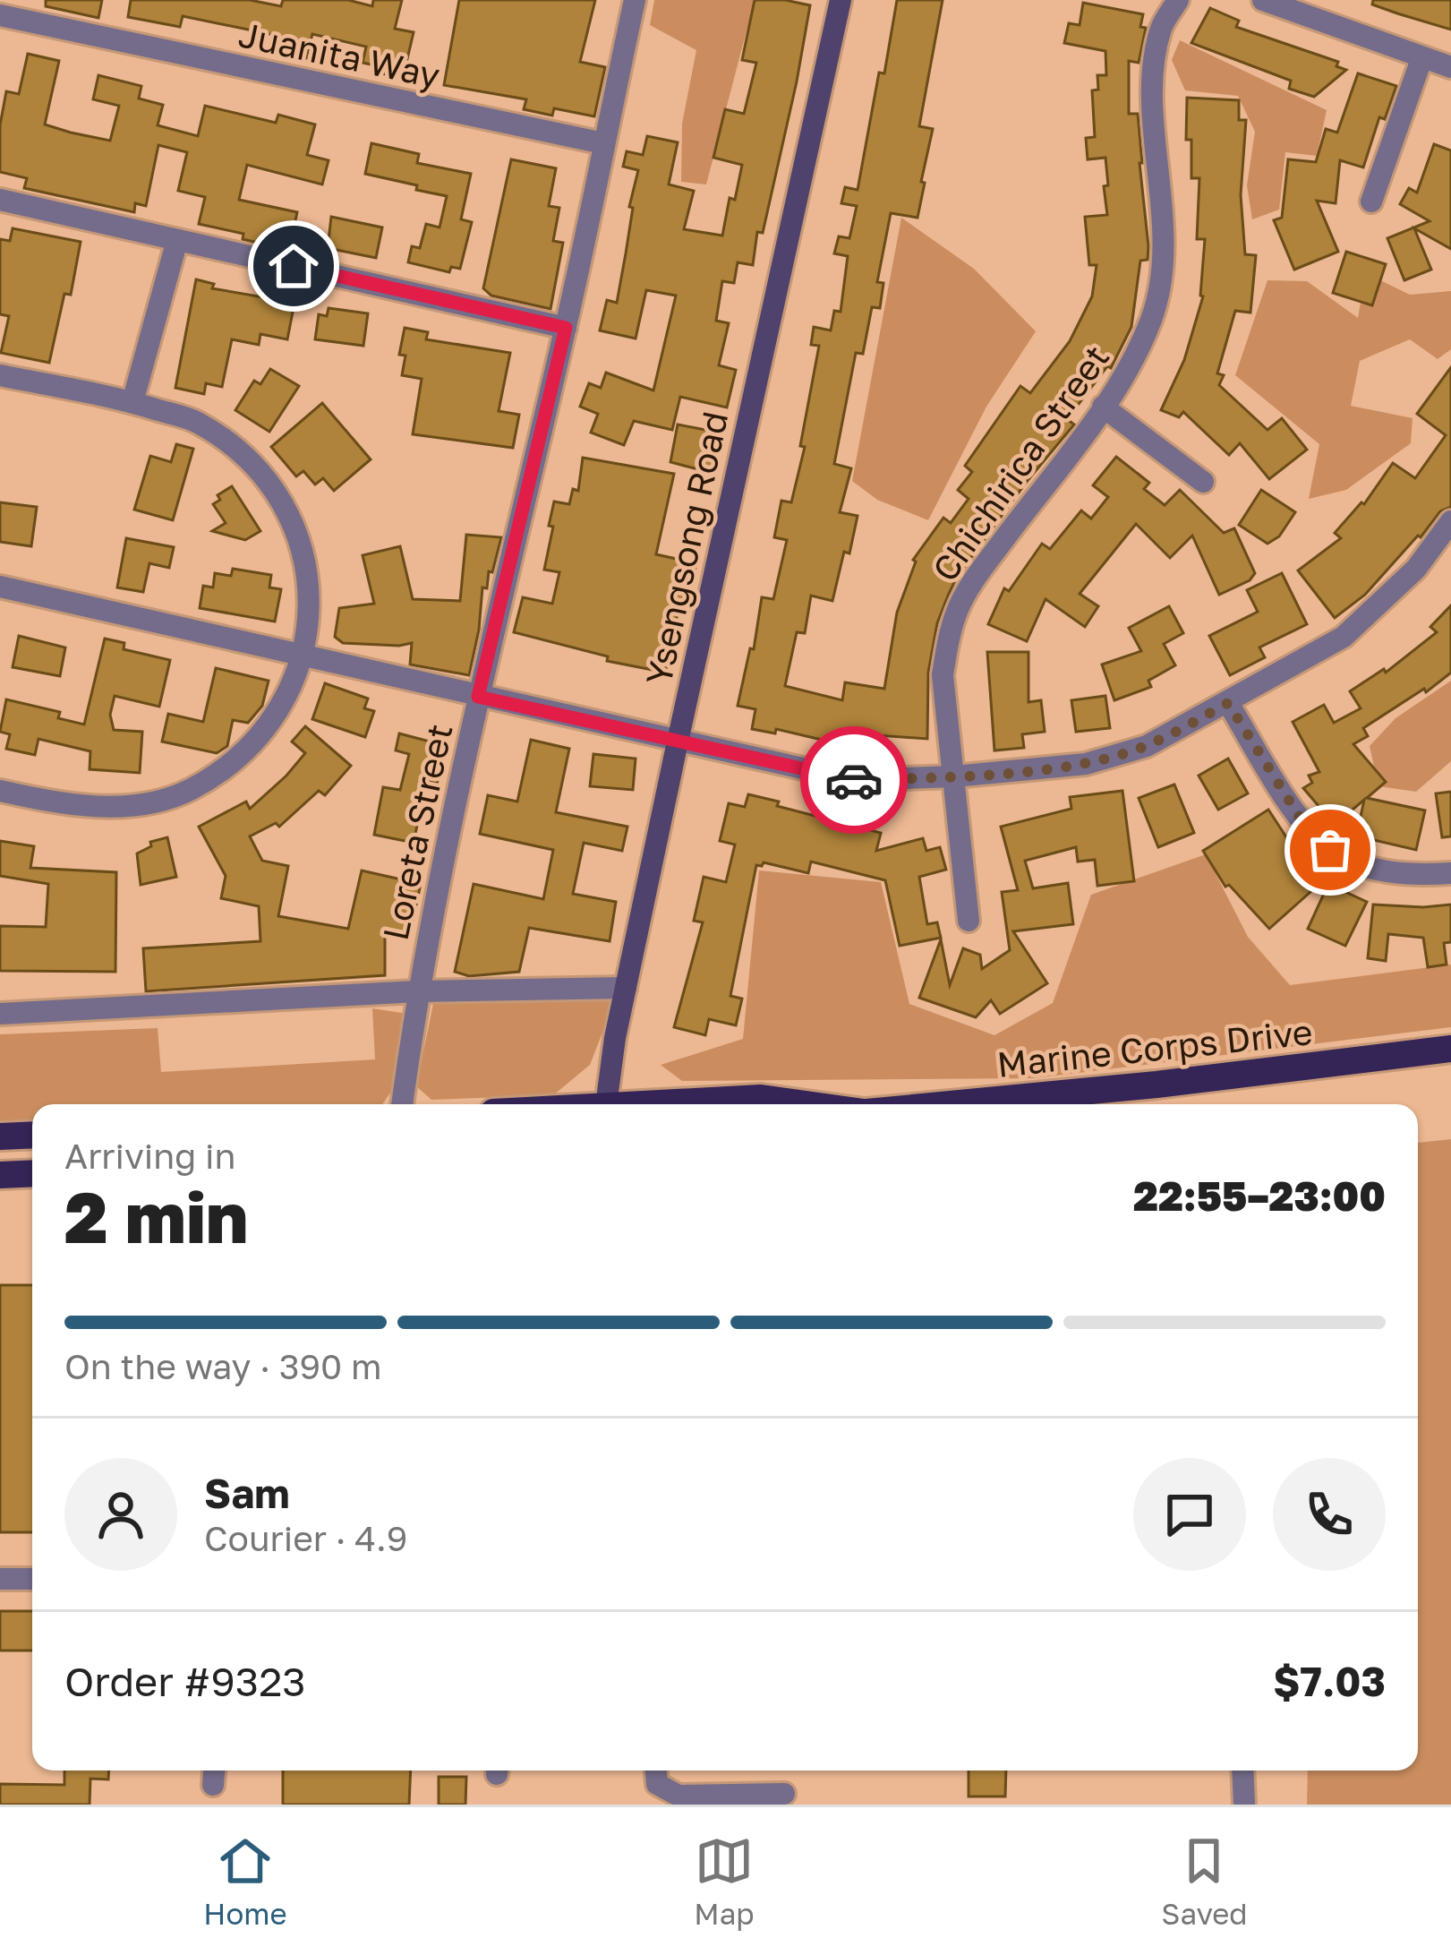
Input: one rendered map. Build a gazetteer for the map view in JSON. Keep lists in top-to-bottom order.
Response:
{
  "streets": {
    "main road": ["Ysengsong Road", "Marine Corps Drive"],
    "street": ["Juanita Way", "Chichirica Street", "Loreta Street"]
  },
  "crossings": [
    ["Juanita Way", "Loreta Street"]
  ],
  "page": {
    "heading": ["2 min", "Arriving in", "22:55–23:00"],
    "panel": [
      "Sam",
      "Courier · 4.9",
      "Order #9323",
      "$7.03"
    ],
    "bar": "On the way · 390 m",
    "tabs": ["Home", "Map", "Saved"]
  }
}
